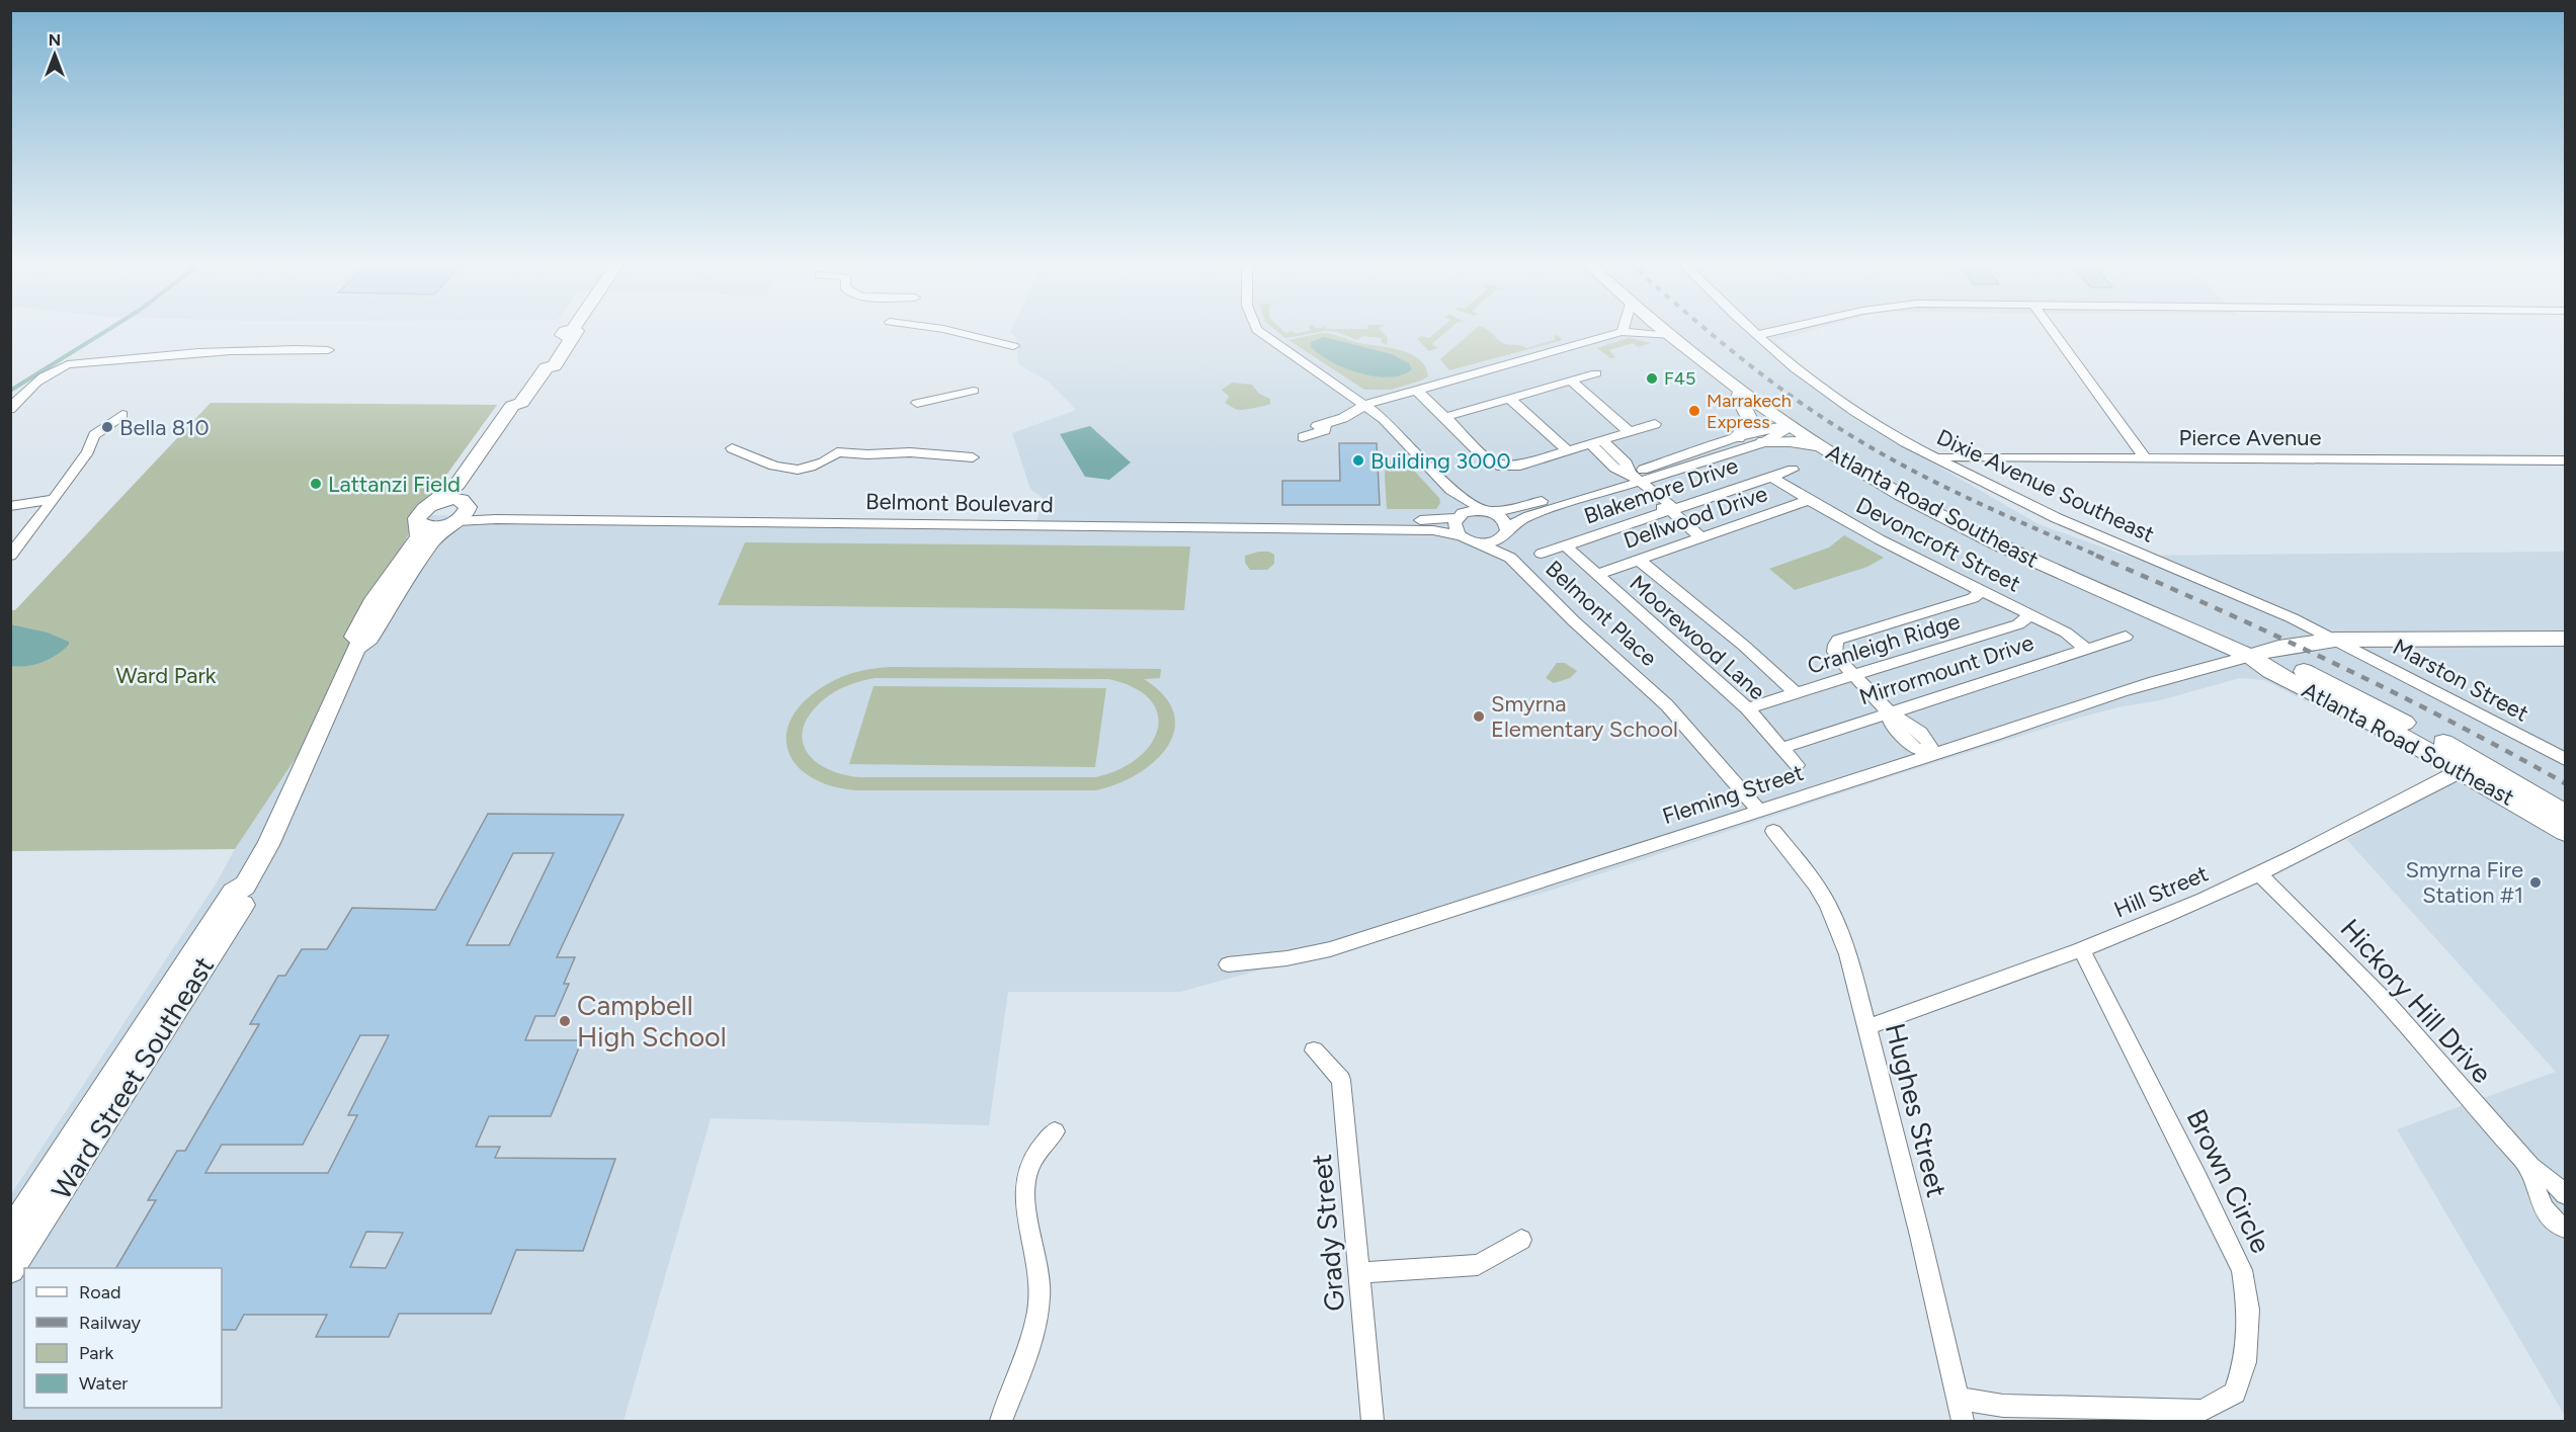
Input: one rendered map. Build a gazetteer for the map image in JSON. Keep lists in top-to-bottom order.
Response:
{
  "streets": {
    "street": [
      "Pierce Avenue",
      "Dixie Avenue Southeast",
      "Blakemore Drive",
      "Belmont Boulevard",
      "Atlanta Road Southeast",
      "Dellwood Drive",
      "Devoncroft Street",
      "Belmont Place",
      "Moorewood Lane",
      "Cranleigh Ridge",
      "Mirrormount Drive",
      "Marston Street",
      "Fleming Street",
      "Hill Street",
      "Hickory Hill Drive",
      "Ward Street Southeast",
      "Hughes Street",
      "Brown Circle",
      "Grady Street"
    ]
  },
  "crossings": [
    ["Pierce Avenue", "Dixie Avenue Southeast"],
    ["Dixie Avenue Southeast", "Marston Street"],
    ["Blakemore Drive", "Devoncroft Street"],
    ["Blakemore Drive", "Moorewood Lane"],
    ["Belmont Boulevard", "Belmont Place"],
    ["Belmont Boulevard", "Ward Street Southeast"],
    ["Atlanta Road Southeast", "Fleming Street"],
    ["Atlanta Road Southeast", "Hill Street"],
    ["Dellwood Drive", "Devoncroft Street"],
    ["Dellwood Drive", "Moorewood Lane"],
    ["Devoncroft Street", "Cranleigh Ridge"],
    ["Devoncroft Street", "Mirrormount Drive"],
    ["Belmont Place", "Fleming Street"],
    ["Moorewood Lane", "Cranleigh Ridge"],
    ["Moorewood Lane", "Mirrormount Drive"],
    ["Hill Street", "Hickory Hill Drive"],
    ["Hill Street", "Hughes Street"],
    ["Hill Street", "Brown Circle"],
    ["Hughes Street", "Brown Circle"]
  ],
  "parks": ["Ward Park"],
  "places": [
    "F45",
    "Marrakech Express",
    "Bella 810",
    "Building 3000",
    "Lattanzi Field",
    "Smyrna Elementary School",
    "Smyrna Fire Station #1",
    "Campbell High School"
  ],
  "legend": [
    "Road",
    "Railway",
    "Park",
    "Water"
  ],
  "north": "top"
}
